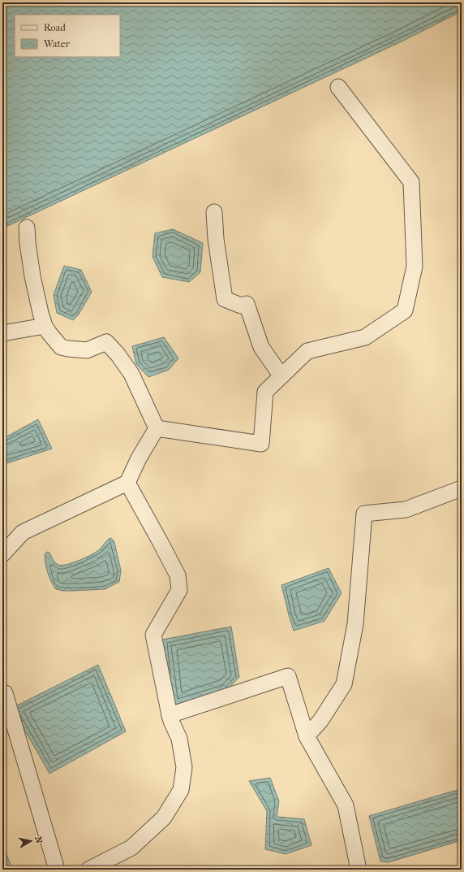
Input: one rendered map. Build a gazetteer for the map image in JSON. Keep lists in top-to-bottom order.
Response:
{
  "legend": ["Road", "Water"],
  "north": "right"
}
